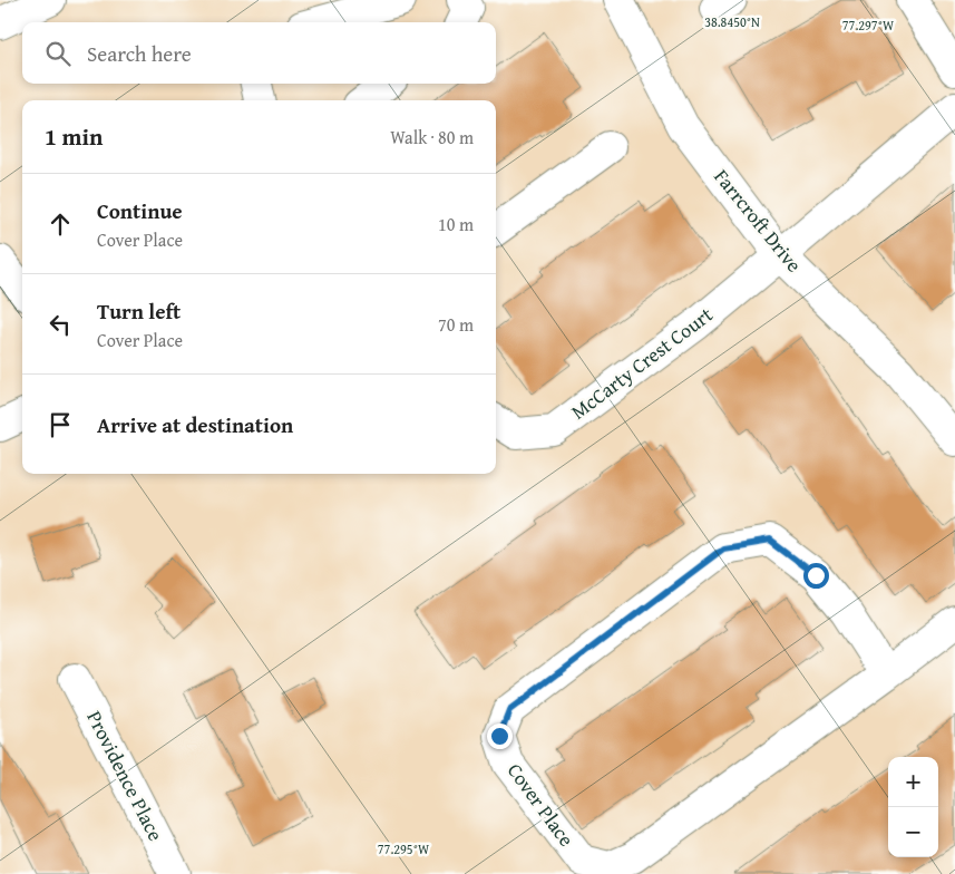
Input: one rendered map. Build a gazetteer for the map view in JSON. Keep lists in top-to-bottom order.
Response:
{
  "streets": {
    "street": [
      "Farrcroft Drive",
      "McCarty Crest Court",
      "Providence Place",
      "Cover Place"
    ]
  },
  "crossings": [
    ["Farrcroft Drive", "McCarty Crest Court"]
  ],
  "page": {
    "search": "Search here",
    "heading": ["1 min", "Walk · 80 m"],
    "list": [
      ["Continue", "Cover Place", "10 m"],
      ["Turn left", "Cover Place", "70 m"],
      "Arrive at destination"
    ],
    "map_buttons": ["+", "−"]
  },
  "coordinates": ["38.8450°N", "77.297°W", "77.295°W"]
}
